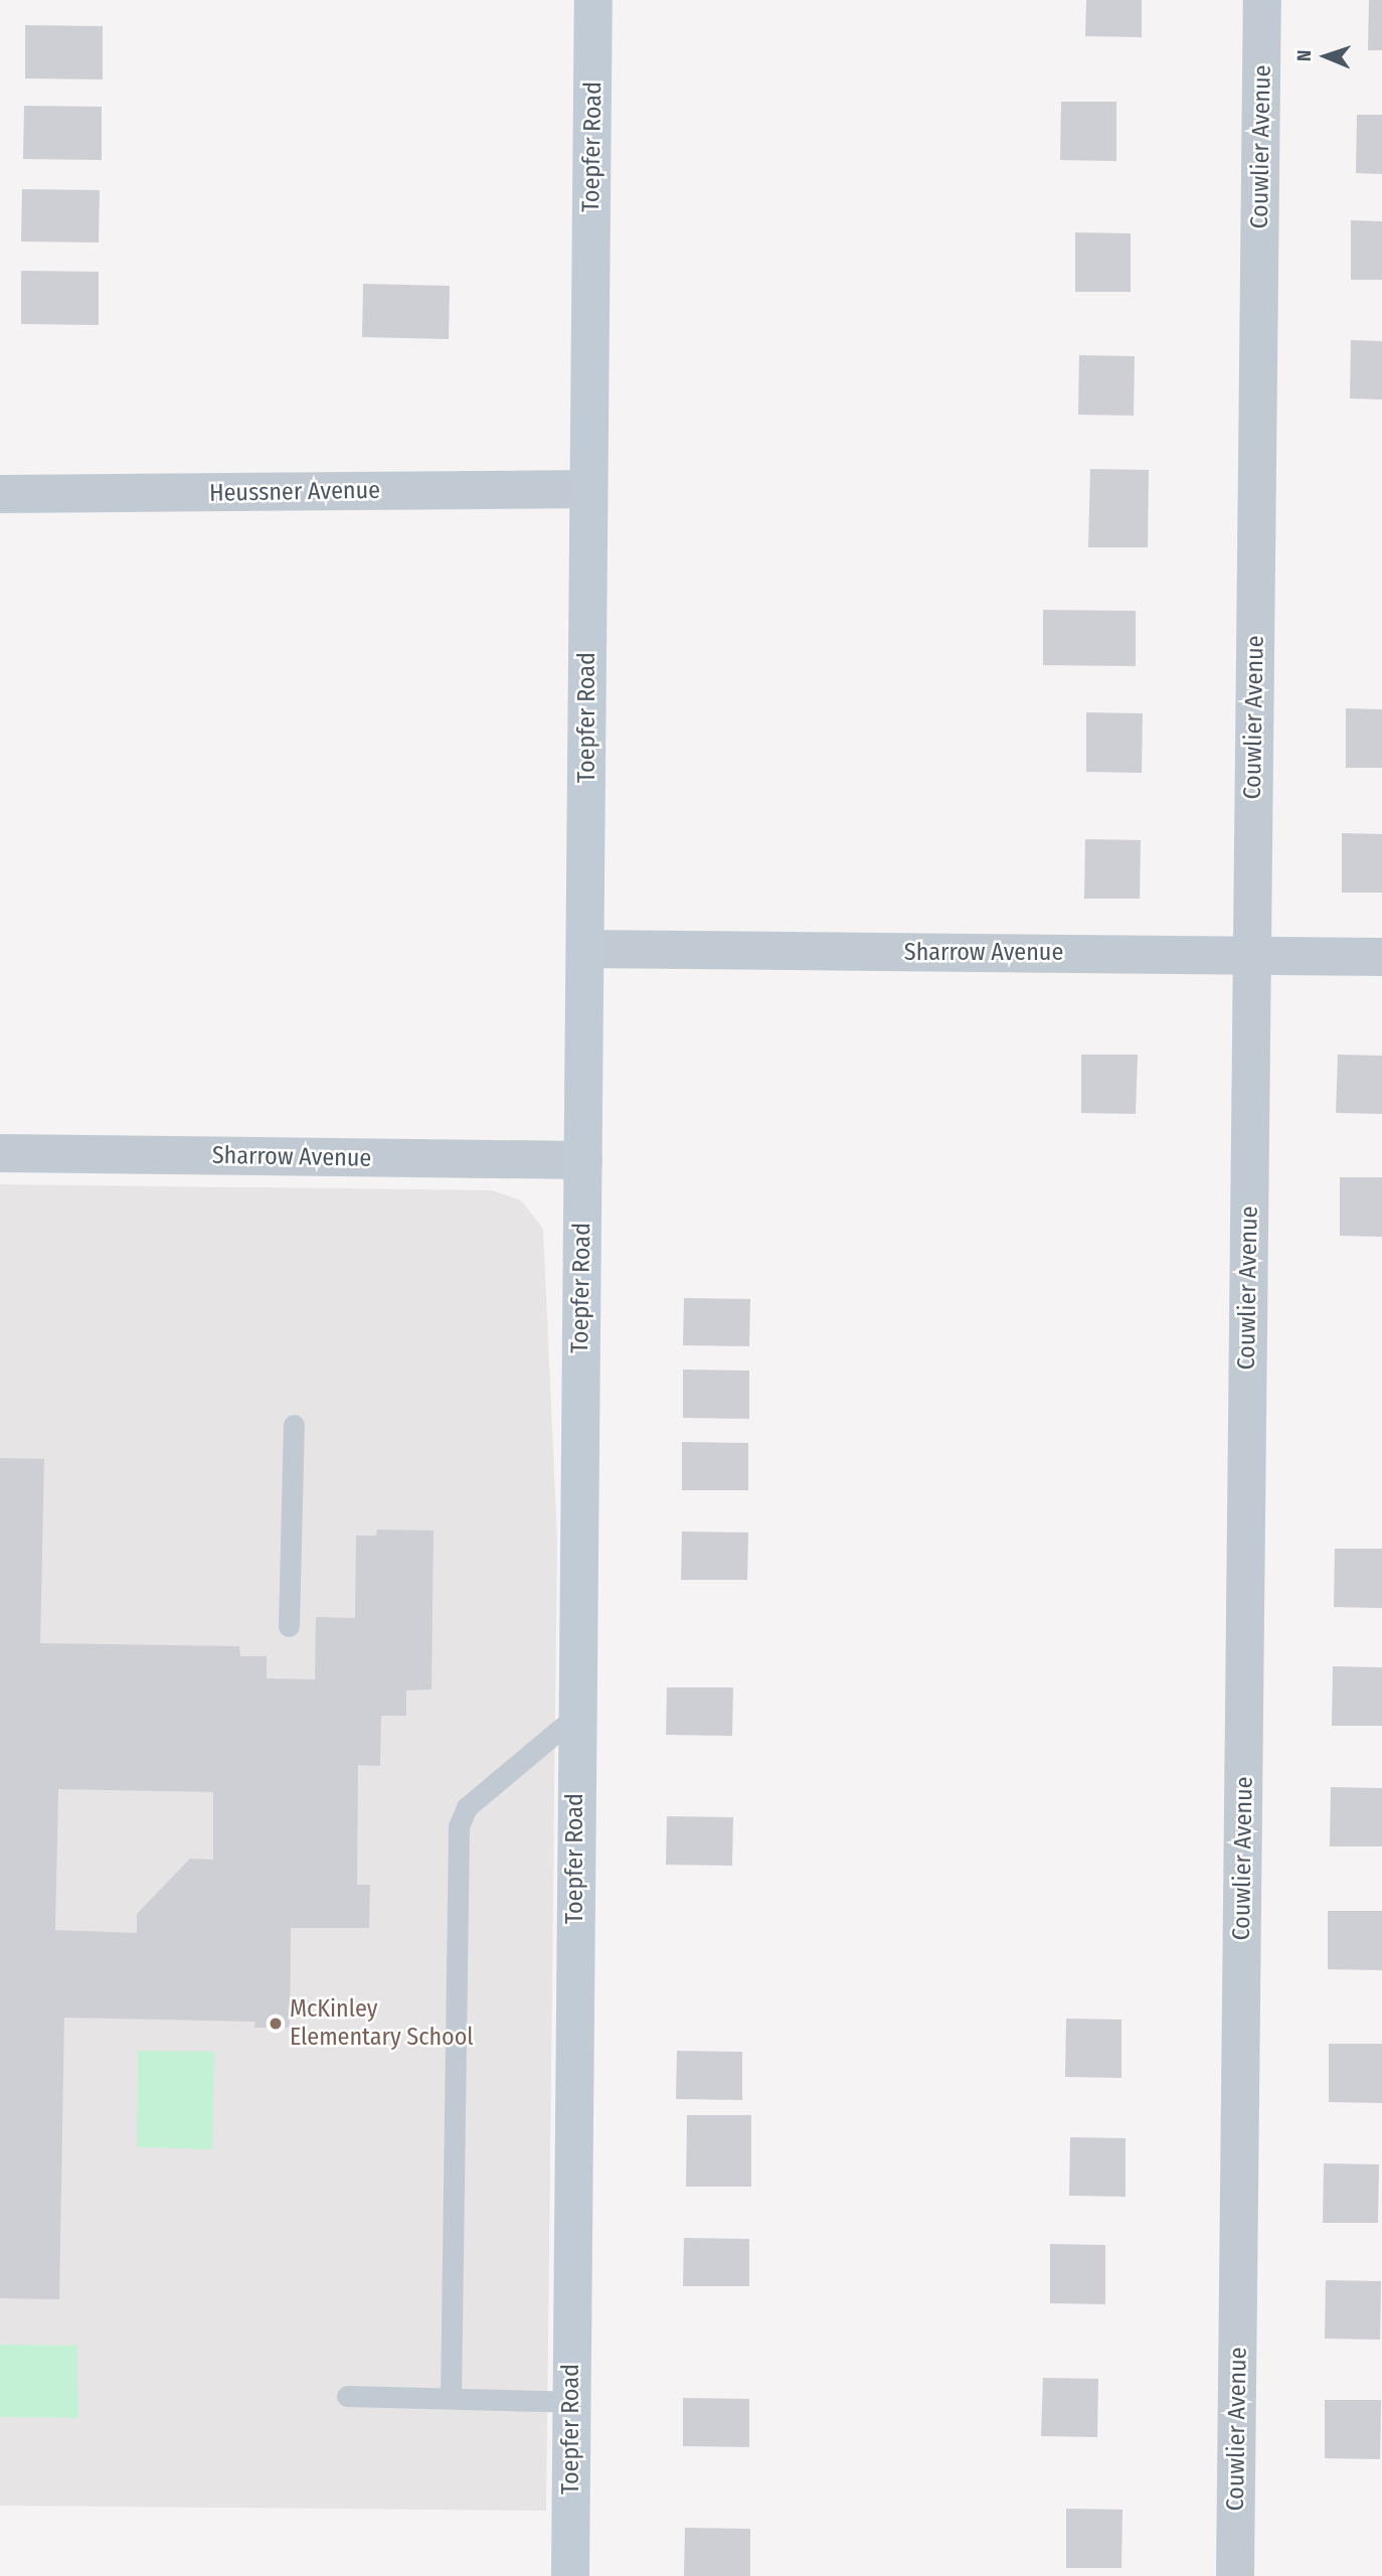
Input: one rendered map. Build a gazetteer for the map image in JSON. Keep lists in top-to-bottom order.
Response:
{
  "streets": {
    "street": [
      "Toepfer Road",
      "Couwlier Avenue",
      "Heussner Avenue",
      "Sharrow Avenue"
    ]
  },
  "crossings": [
    ["Toepfer Road", "Heussner Avenue"],
    ["Toepfer Road", "Sharrow Avenue"],
    ["Couwlier Avenue", "Sharrow Avenue"]
  ],
  "places": ["McKinley Elementary School"],
  "north": "left"
}
